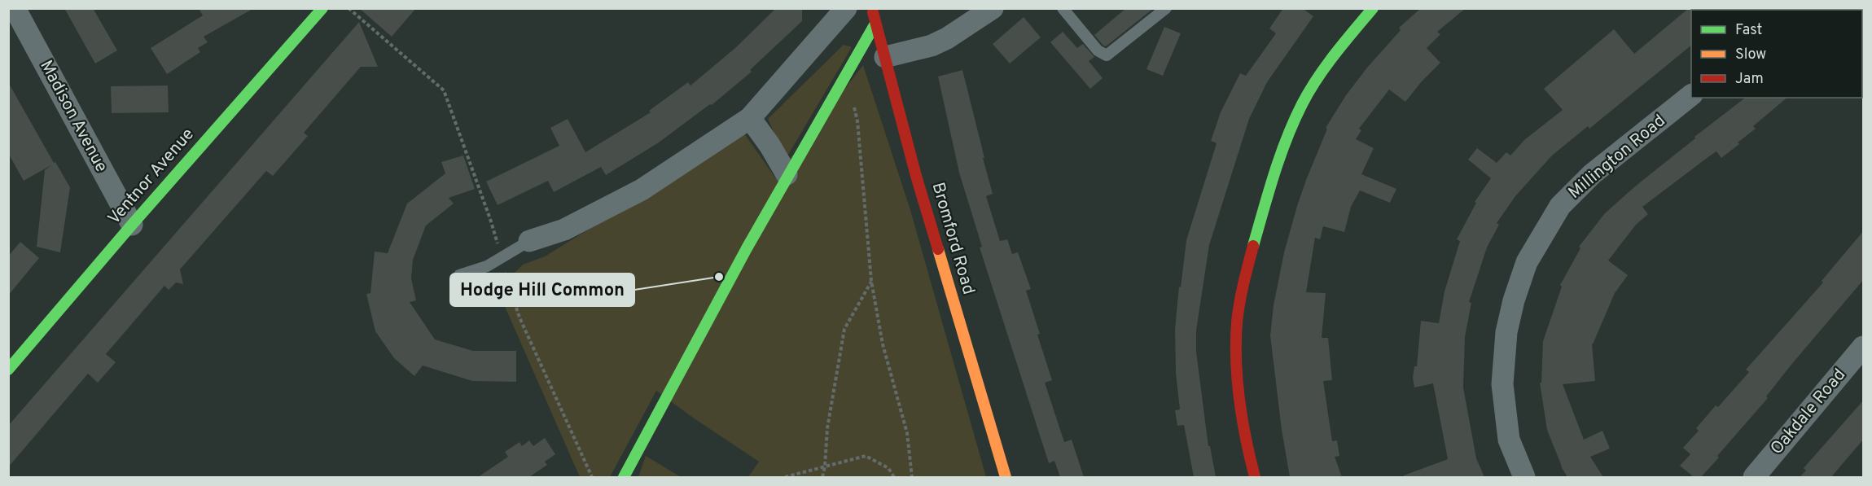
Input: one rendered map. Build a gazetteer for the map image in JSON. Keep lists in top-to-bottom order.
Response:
{
  "streets": {
    "street": [
      "Madison Avenue",
      "Millington Road",
      "Ventnor Avenue",
      "Bromford Road",
      "Oakdale Road"
    ]
  },
  "crossings": [
    ["Madison Avenue", "Ventnor Avenue"]
  ],
  "places": ["Hodge Hill Common"],
  "legend": ["Fast", "Slow", "Jam"]
}
